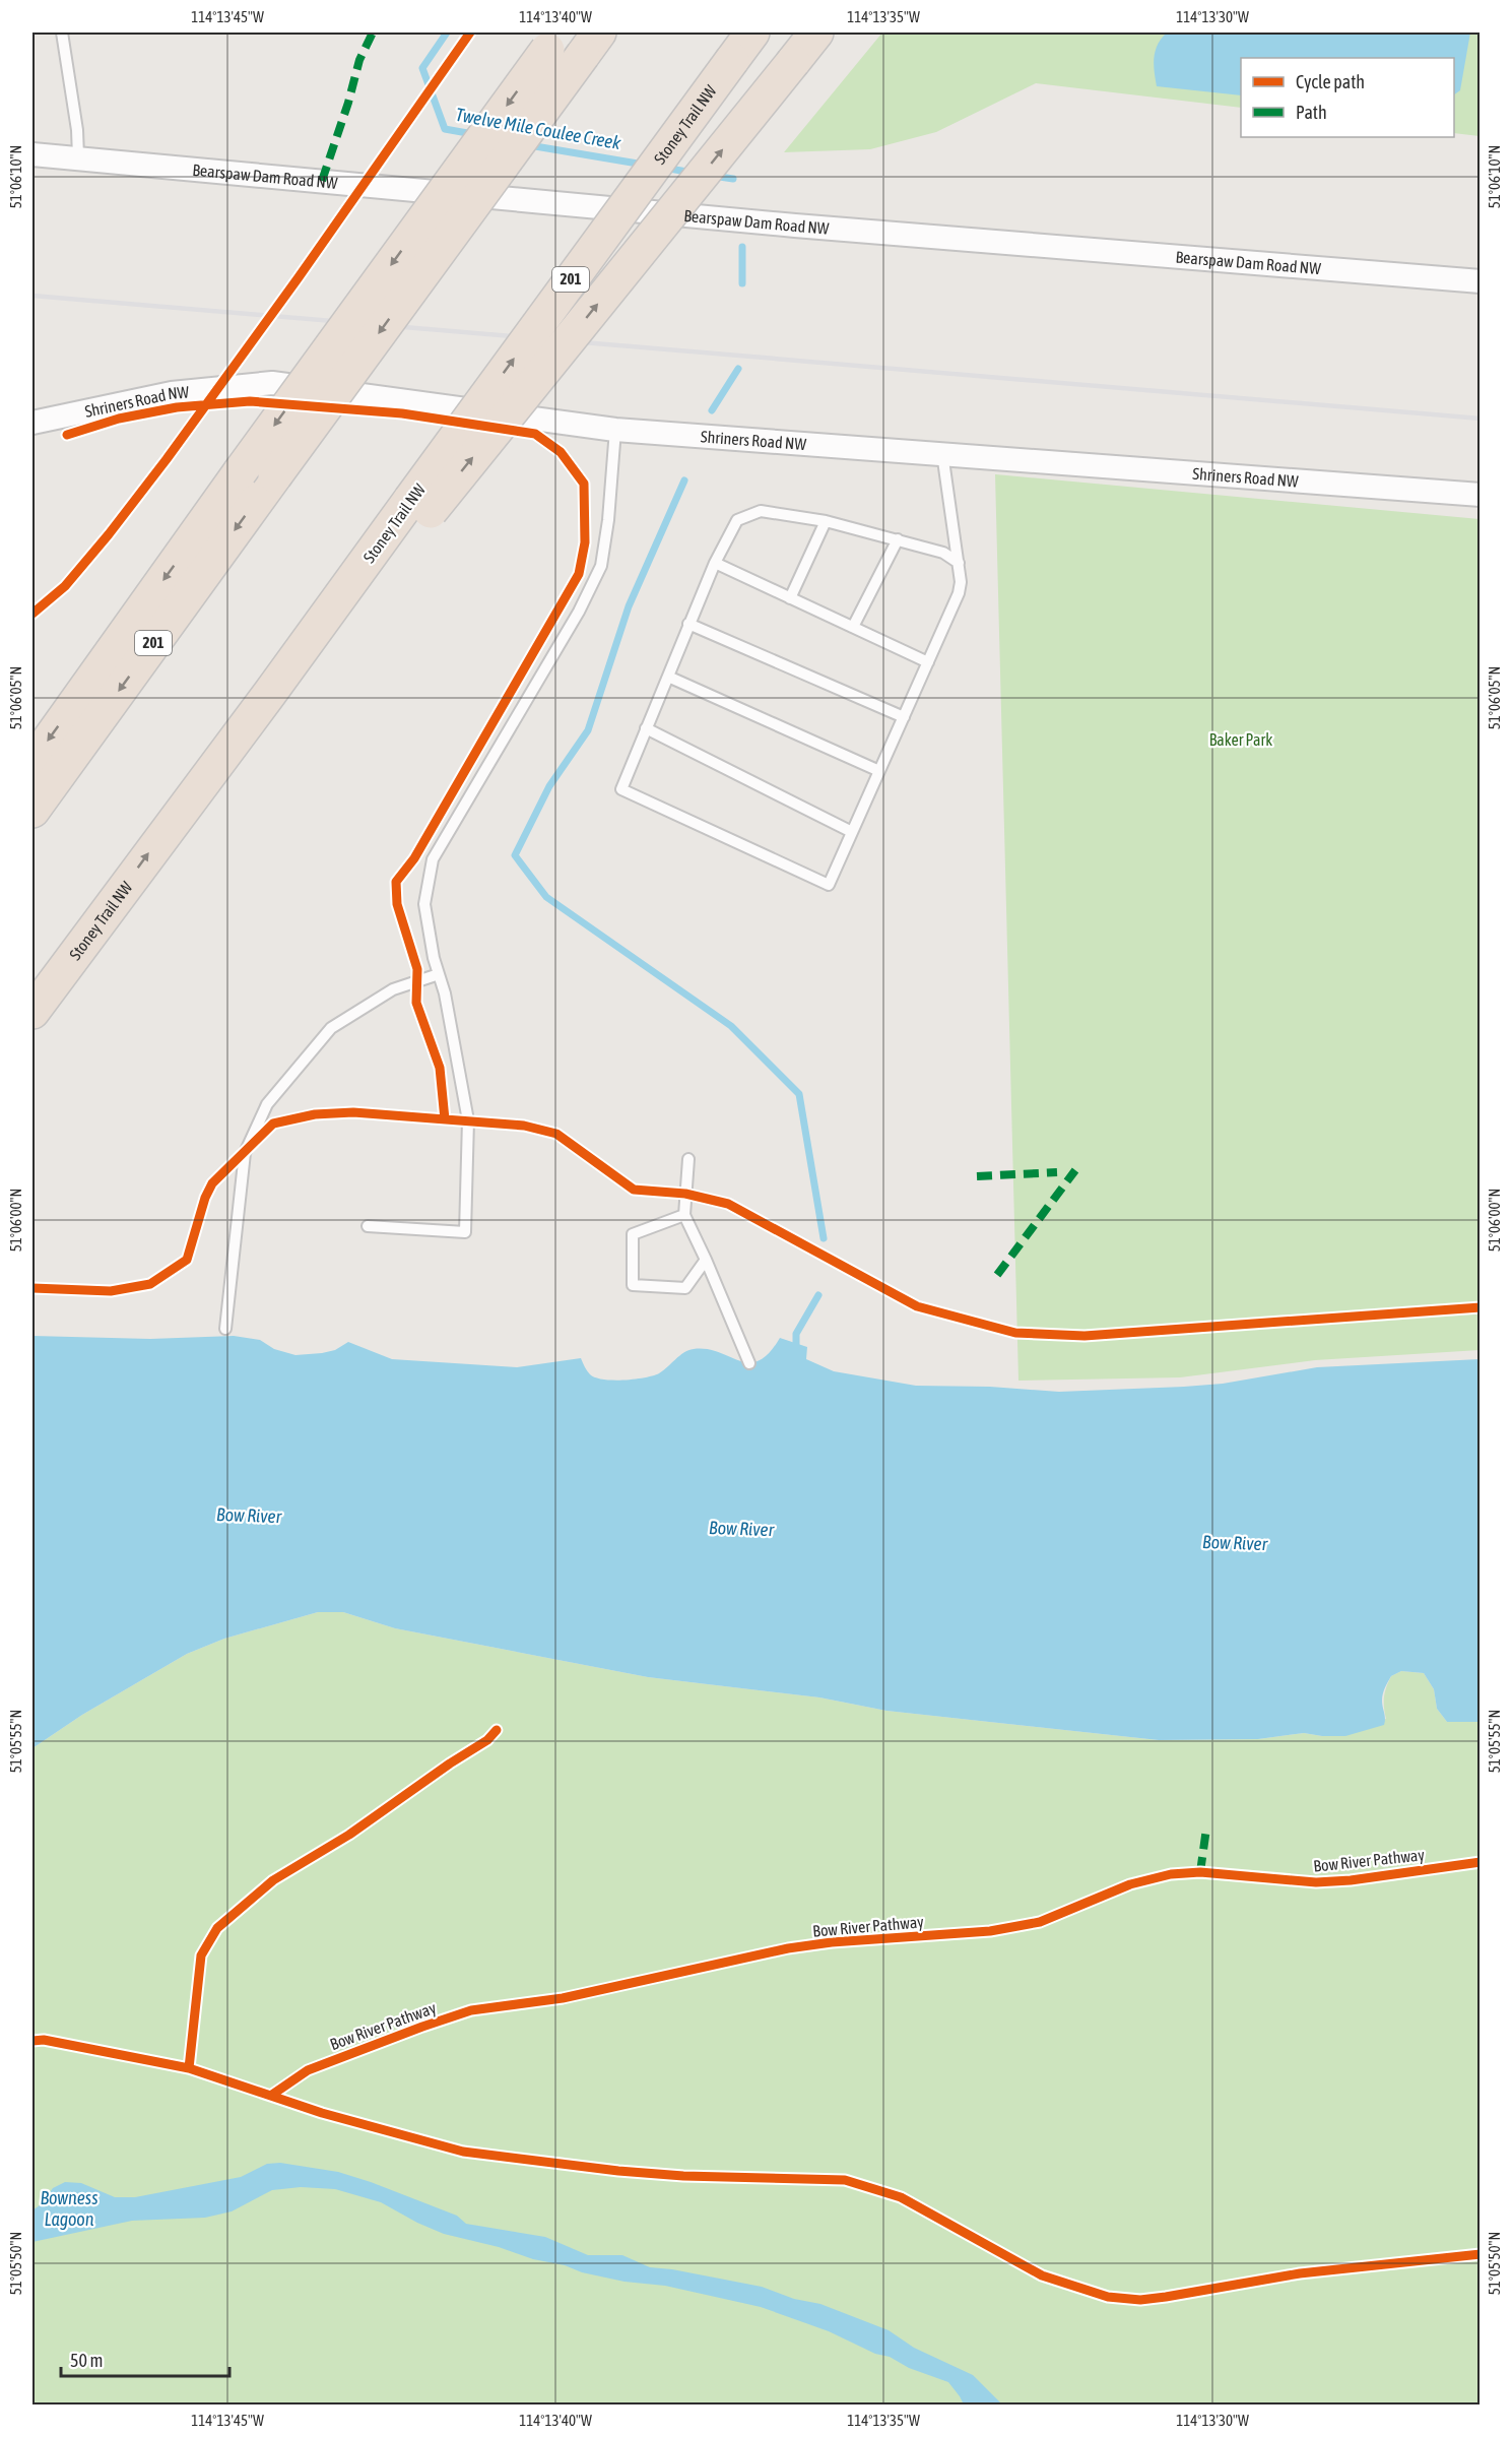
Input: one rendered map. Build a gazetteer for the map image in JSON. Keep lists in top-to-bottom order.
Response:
{
  "streets": {
    "highway": ["Stoney Trail NW", "201"],
    "street": ["Bearspaw Dam Road NW", "Shriners Road NW"],
    "cycle path": ["Bow River Pathway"]
  },
  "water": ["Twelve Mile Coulee Creek", "Bow River", "Bowness Lagoon"],
  "parks": ["Baker Park"],
  "legend": ["Cycle path", "Path"],
  "scale_bar": "50 m",
  "coordinates": [
    "114°13'45\"W",
    "114°13'40\"W",
    "114°13'35\"W",
    "114°13'30\"W",
    "51°06'10\"N",
    "51°06'05\"N",
    "51°06'00\"N",
    "51°05'55\"N",
    "51°05'50\"N"
  ]
}
